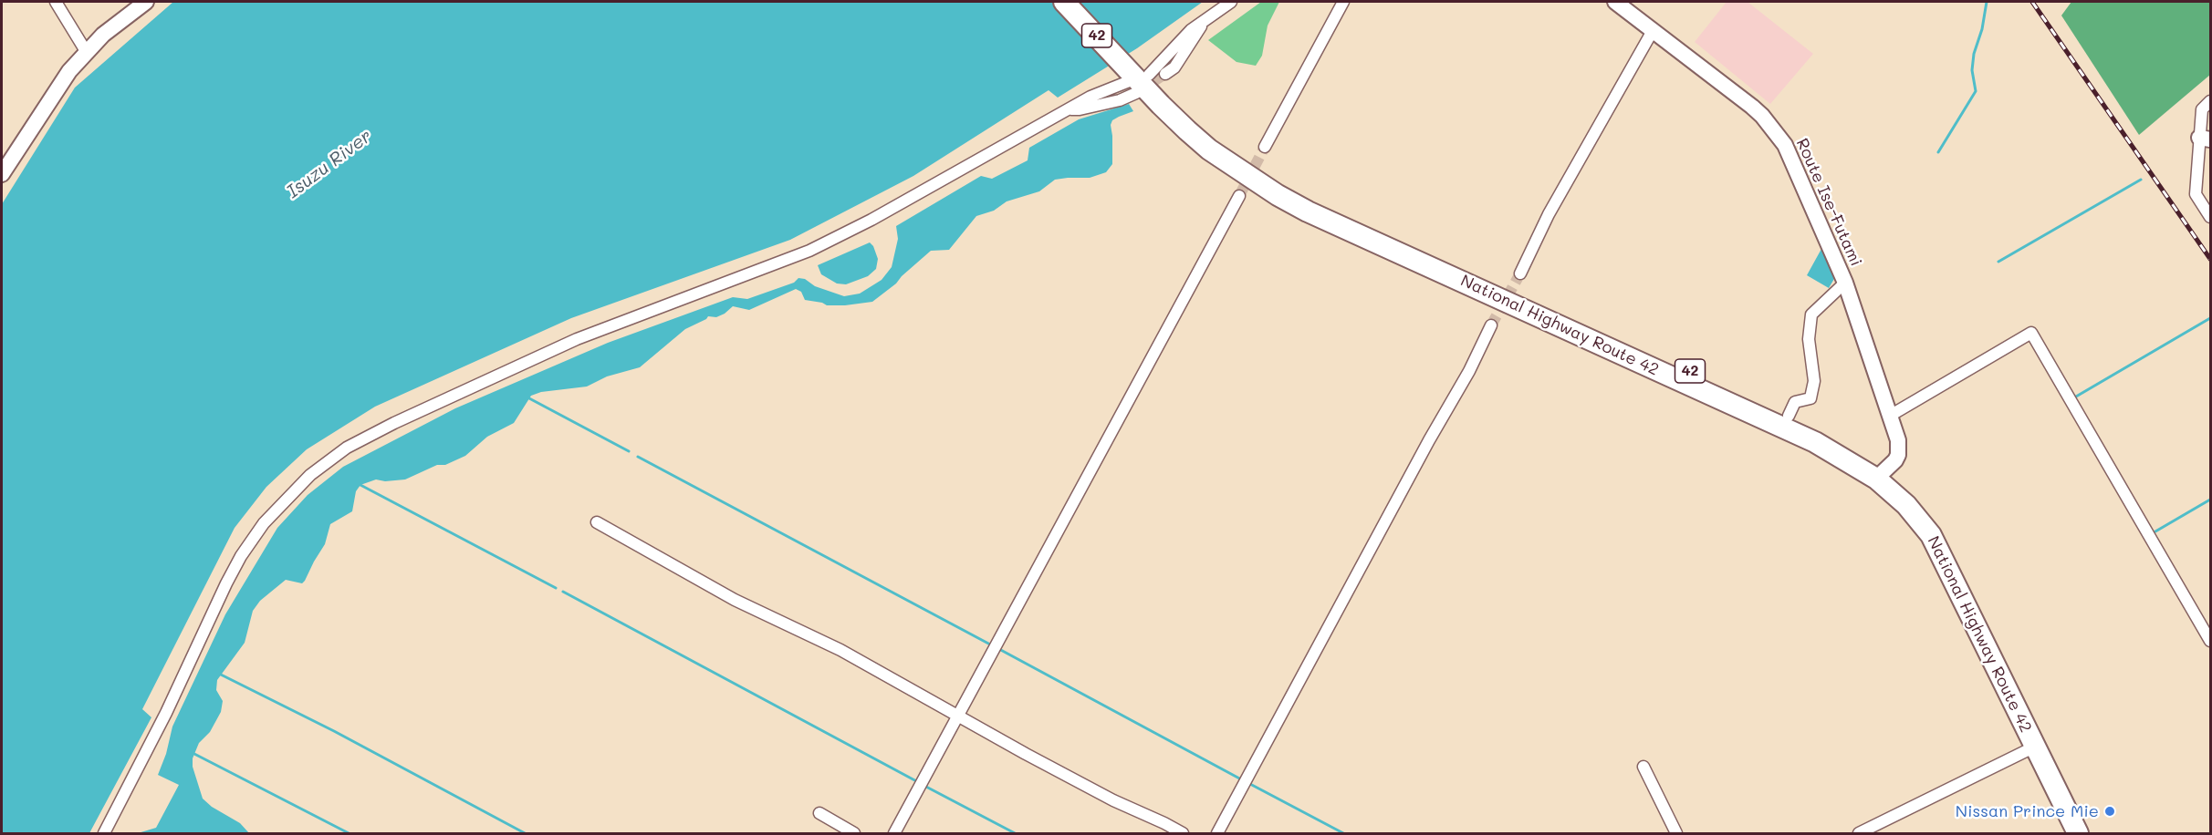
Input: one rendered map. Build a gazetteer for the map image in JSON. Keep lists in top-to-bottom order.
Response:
{
  "streets": {
    "highway": ["42", "National Highway Route 42"],
    "main road": ["Route Ise-Futami"]
  },
  "crossings": [
    ["Route Ise-Futami", "National Highway Route 42"]
  ],
  "water": ["Isuzu River"],
  "places": ["Nissan Prince Mie"]
}
